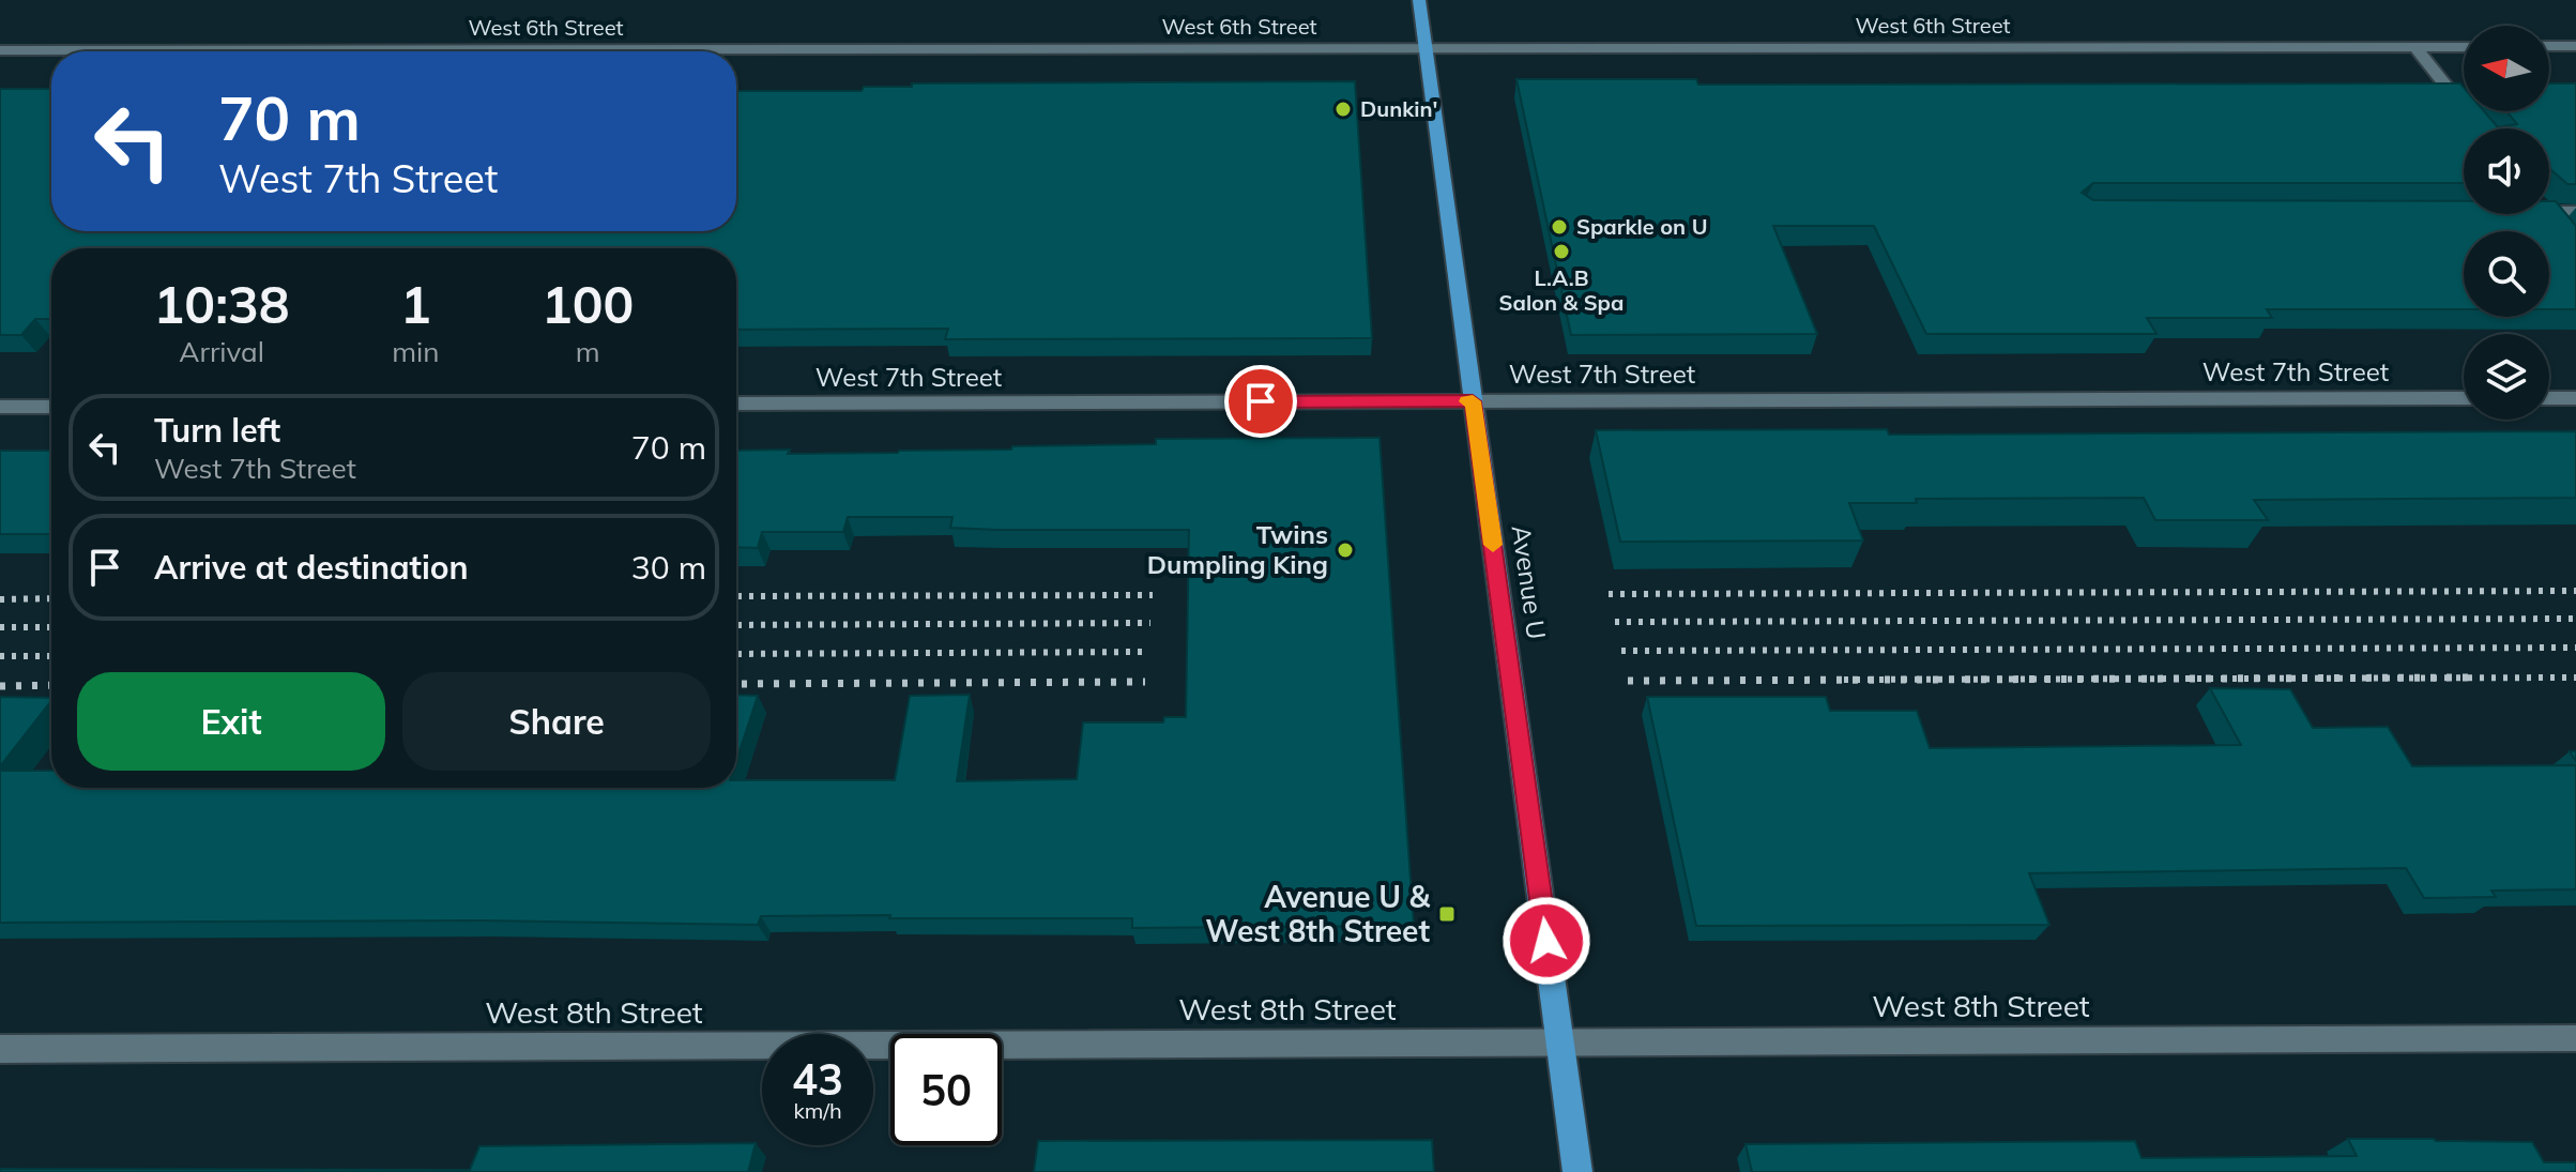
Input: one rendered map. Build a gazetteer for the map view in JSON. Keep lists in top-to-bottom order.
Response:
{
  "streets": {
    "main road": ["Avenue U"],
    "street": ["West 6th Street", "West 7th Street", "West 8th Street"]
  },
  "crossings": [
    ["West 6th Street", "Avenue U"],
    ["West 7th Street", "Avenue U"],
    ["Avenue U", "West 8th Street"]
  ],
  "places": {
    "other": [
      "Dunkin'",
      "Sparkle on U",
      "L.A.B Salon & Spa",
      "Twins Dumpling King"
    ],
    "transit": ["Avenue U & West 8th Street"]
  },
  "north": "left",
  "page": {
    "turn": ["70 m", "West 7th Street"],
    "eta": [
      "10:38",
      "Arrival",
      "1",
      "min",
      "100",
      "m"
    ],
    "list": [
      {
        "name": "Turn left",
        "note": "West 7th Street",
        "value": "70 m"
      },
      {
        "name": "Arrive at destination",
        "value": "30 m"
      }
    ],
    "buttons": ["Exit", "Share"],
    "speed": "43 km/h",
    "limit": "50"
  }
}
